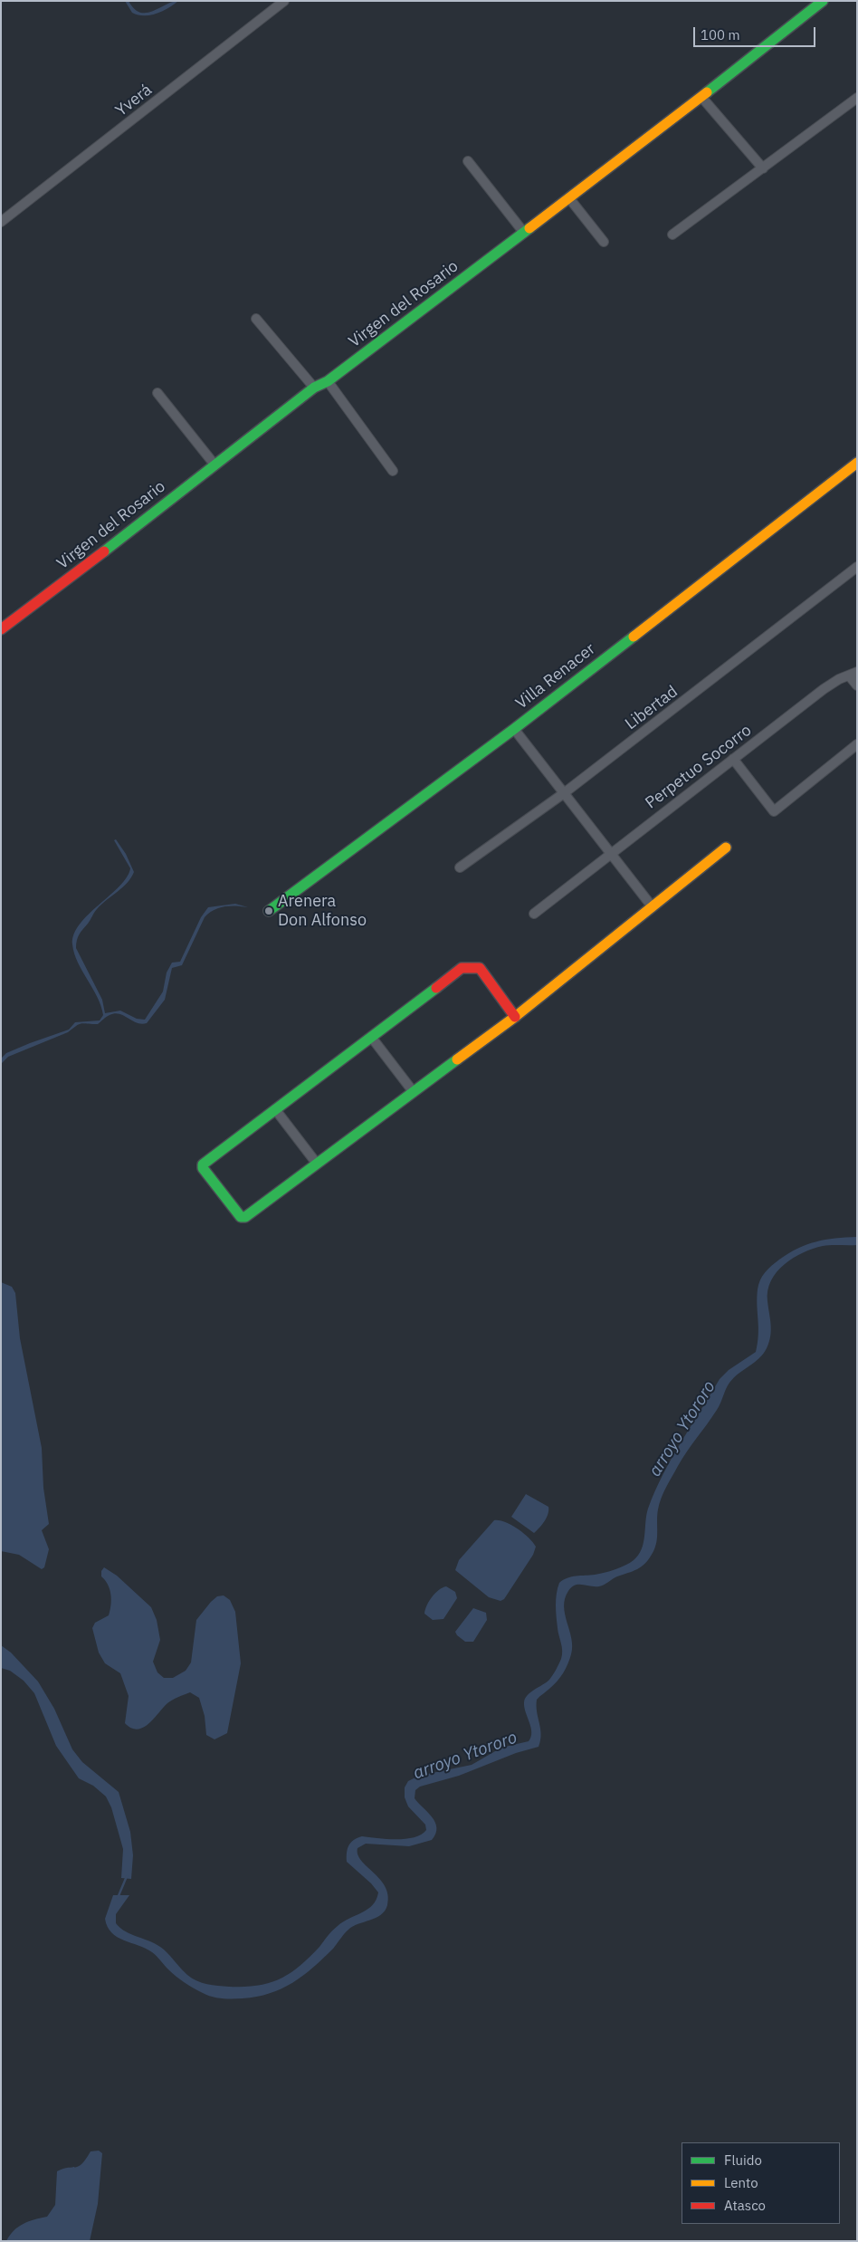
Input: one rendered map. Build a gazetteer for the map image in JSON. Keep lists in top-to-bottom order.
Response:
{
  "streets": {
    "street": [
      "Yverá",
      "Virgen del Rosario",
      "Villa Renacer",
      "Libertad",
      "Perpetuo Socorro"
    ]
  },
  "water": ["arroyo Ytororo"],
  "places": ["Arenera Don Alfonso"],
  "legend": ["Fluido", "Lento", "Atasco"],
  "scale_bar": "100 m"
}
